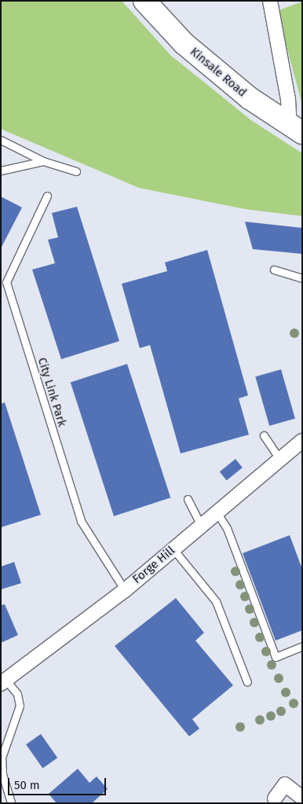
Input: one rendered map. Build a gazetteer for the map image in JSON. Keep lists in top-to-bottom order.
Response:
{
  "streets": {
    "highway": ["Kinsale Road"],
    "street": ["Forge Hill"],
    "lane": ["City Link Park"]
  },
  "crossings": [
    ["City Link Park", "Forge Hill"]
  ],
  "scale_bar": "50 m"
}
